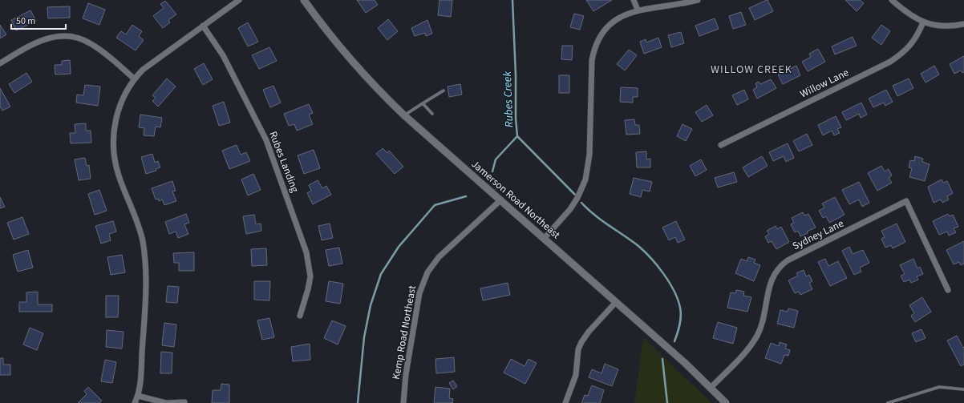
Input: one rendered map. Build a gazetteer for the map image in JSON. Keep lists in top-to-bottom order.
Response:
{
  "streets": {
    "street": [
      "Willow Lane",
      "Rubes Landing",
      "Jamerson Road Northeast",
      "Sydney Lane",
      "Kemp Road Northeast"
    ]
  },
  "crossings": [
    ["Jamerson Road Northeast", "Sydney Lane"],
    ["Jamerson Road Northeast", "Kemp Road Northeast"]
  ],
  "districts": ["WILLOW CREEK"],
  "water": ["Rubes Creek"],
  "scale_bar": "50 m"
}
